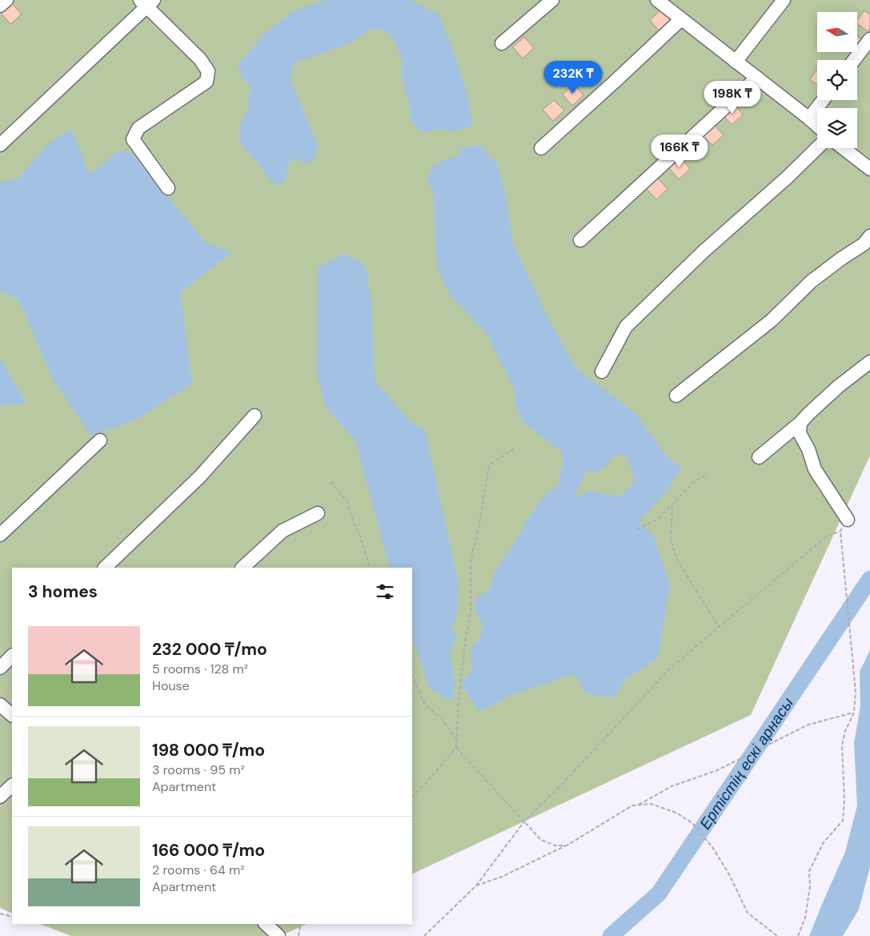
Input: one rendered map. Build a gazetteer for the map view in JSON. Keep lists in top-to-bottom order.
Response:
{
  "water": ["Ертістің ескі арнасы"],
  "north": "left",
  "page": {
    "price": ["232K ₸", "198K ₸", "166K ₸"],
    "heading": "3 homes",
    "list": [
      {
        "name": "232 000 ₸/mo",
        "note": "5 rooms · 128 m² · House"
      },
      {
        "name": "198 000 ₸/mo",
        "note": "3 rooms · 95 m² · Apartment"
      },
      {
        "name": "166 000 ₸/mo",
        "note": "2 rooms · 64 m² · Apartment"
      }
    ]
  }
}
